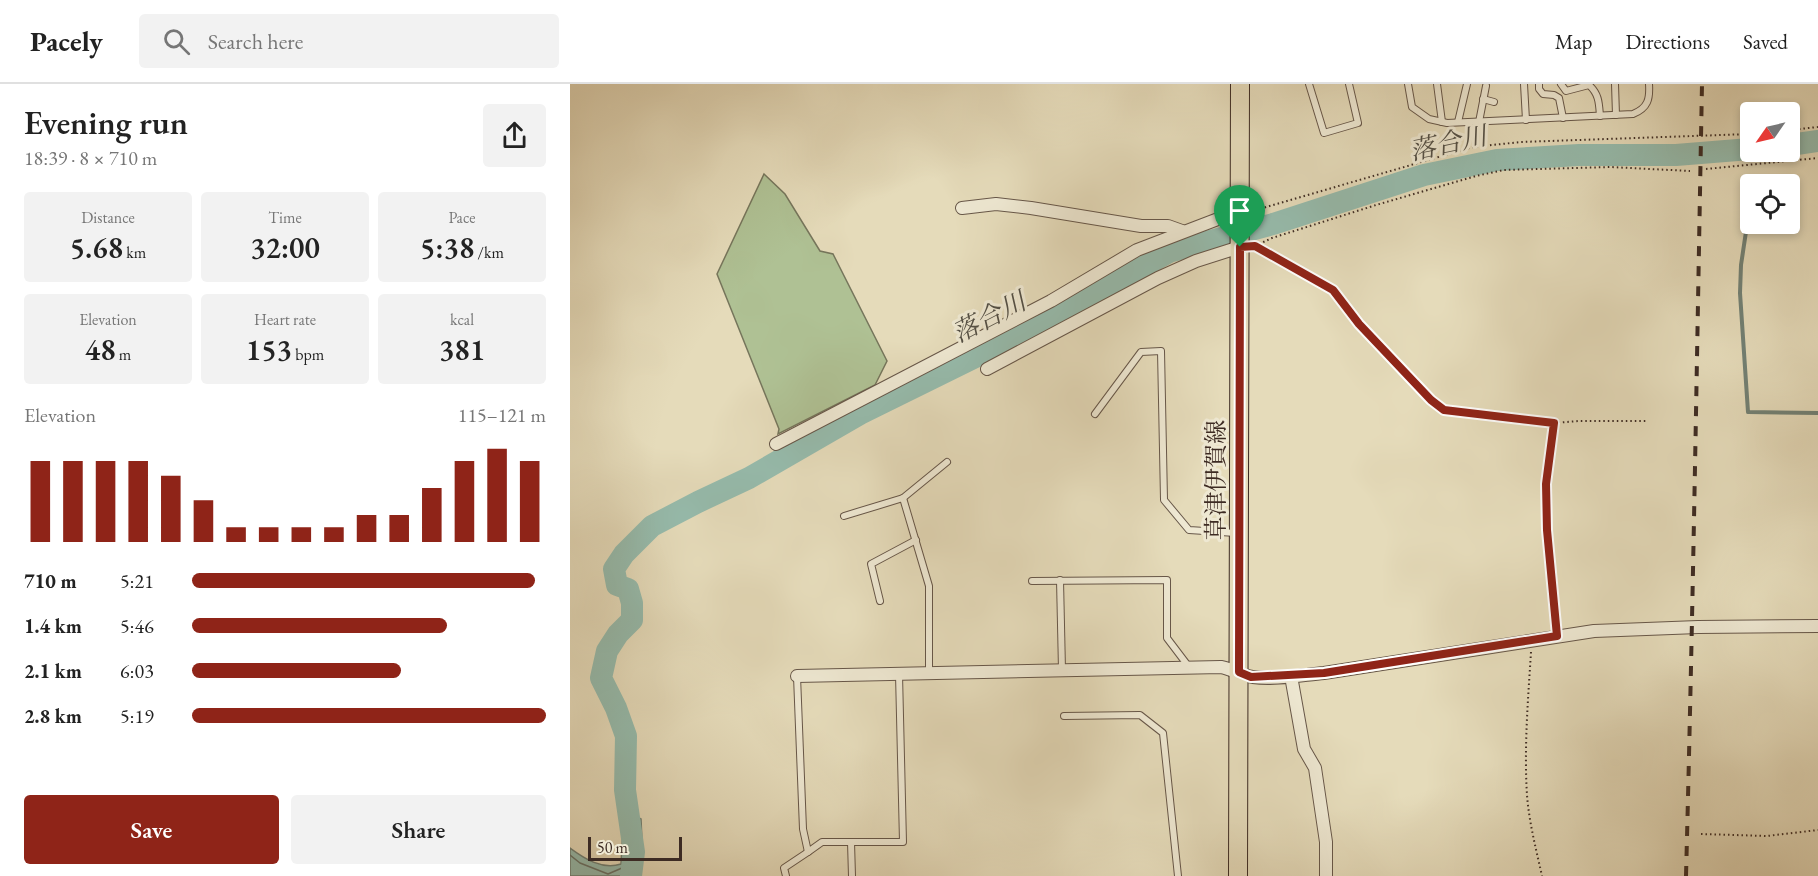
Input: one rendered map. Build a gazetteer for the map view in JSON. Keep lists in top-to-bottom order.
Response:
{
  "streets": {
    "main road": ["草津伊賀線"]
  },
  "water": ["落合川"],
  "scale_bar": "50 m",
  "north": "bottom left",
  "page": {
    "header": "Pacely",
    "search": "Search here",
    "nav": ["Map", "Directions", "Saved"],
    "heading": ["Evening run", "18:39 · 8 × 710 m"],
    "stats": [
      ["Distance", "5.68 km"],
      ["Time", "32:00"],
      ["Pace", "5:38 /km"],
      ["Elevation", "48 m"],
      ["Heart rate", "153 bpm"],
      ["kcal", "381"]
    ],
    "chart": ["Elevation", "115–121 m"],
    "list": [
      {
        "name": "710 m",
        "note": "5:21"
      },
      {
        "name": "1.4 km",
        "note": "5:46"
      },
      {
        "name": "2.1 km",
        "note": "6:03"
      },
      {
        "name": "2.8 km",
        "note": "5:19"
      }
    ],
    "buttons": ["Save", "Share"],
    "scale": "50 m"
  }
}
